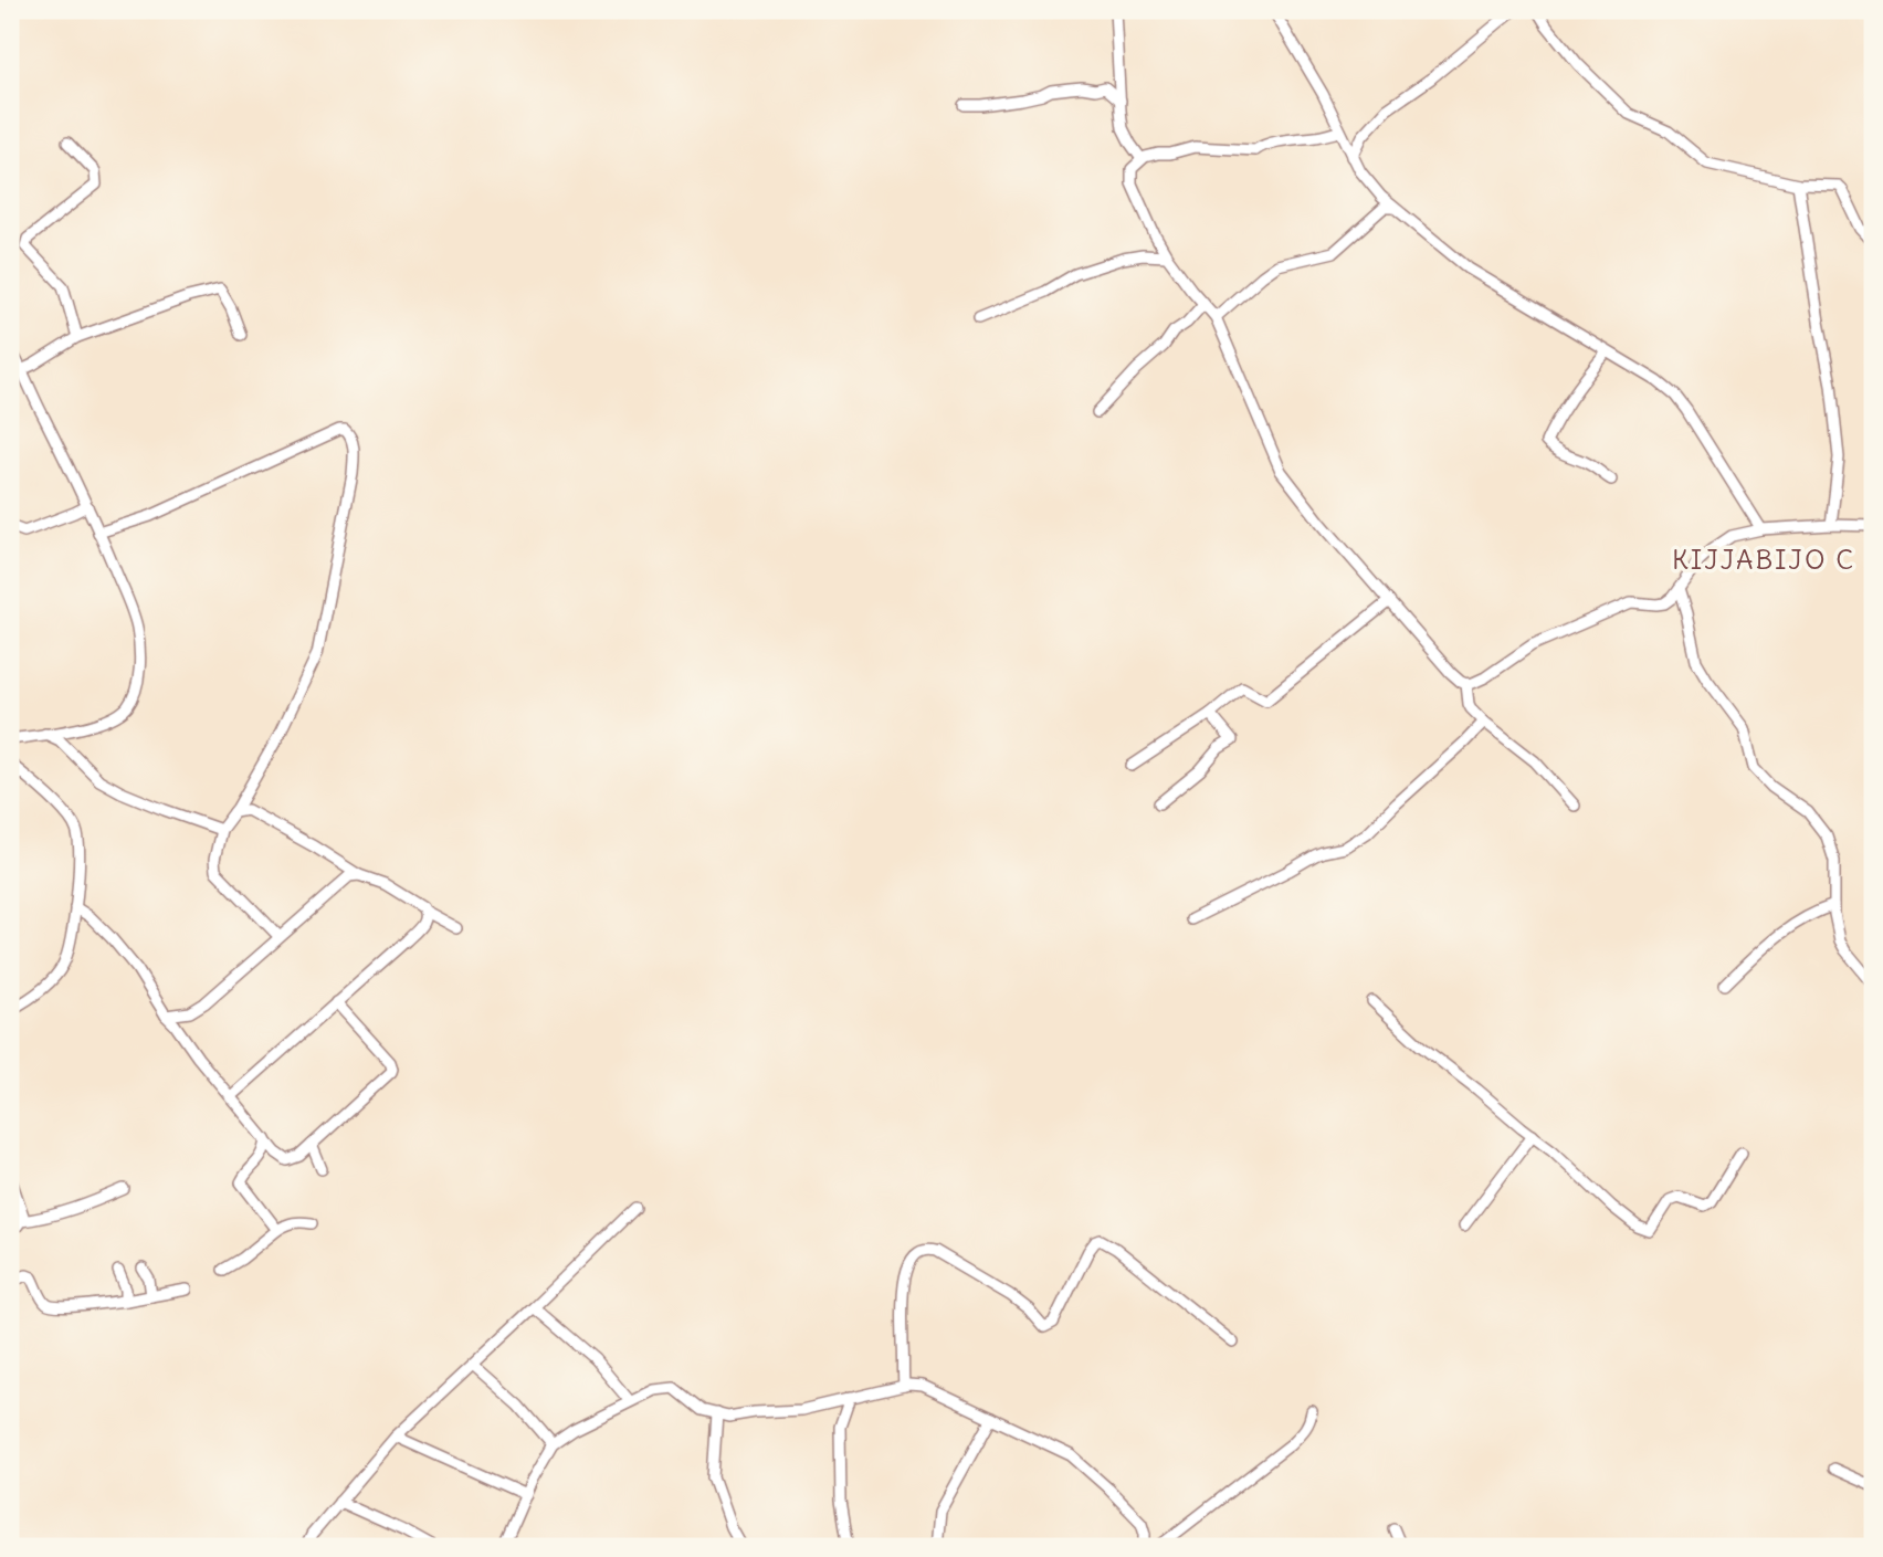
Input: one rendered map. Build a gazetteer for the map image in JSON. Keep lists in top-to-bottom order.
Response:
{
  "districts": ["KIJJABIJO C"]
}
